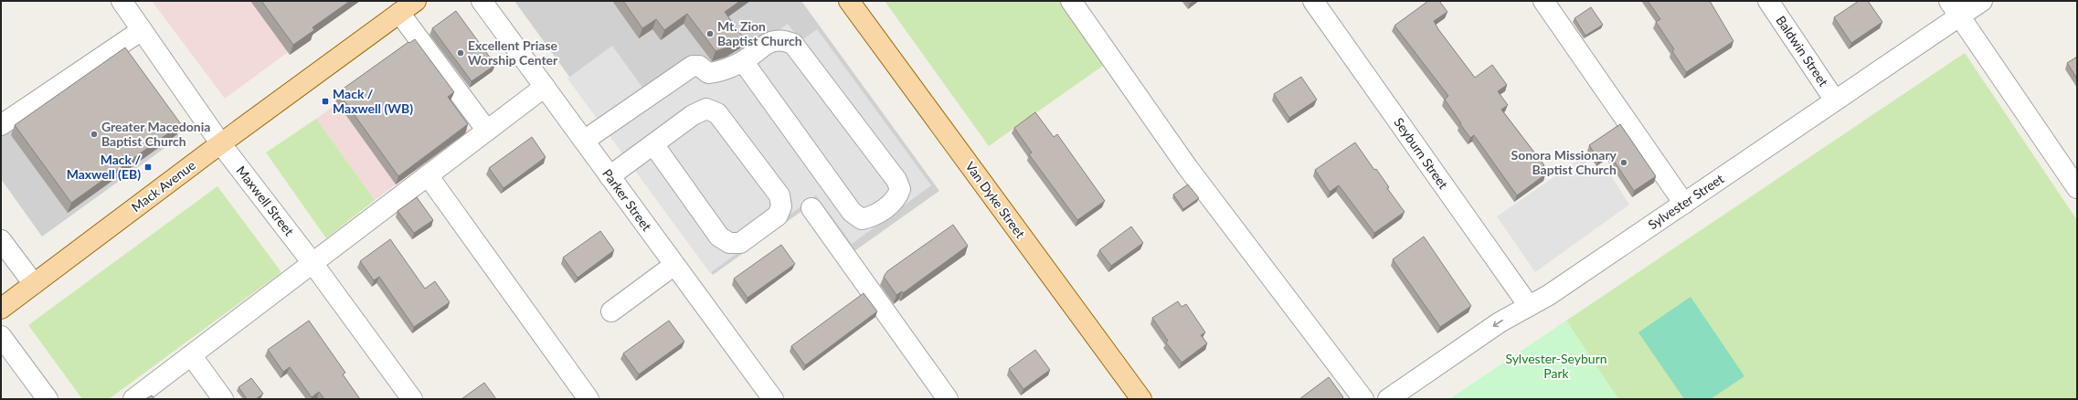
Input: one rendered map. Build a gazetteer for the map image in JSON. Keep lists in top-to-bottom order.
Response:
{
  "streets": {
    "main road": ["Mack Avenue", "Van Dyke Street"],
    "street": [
      "Baldwin Street",
      "Seyburn Street",
      "Parker Street",
      "Maxwell Street",
      "Sylvester Street"
    ]
  },
  "crossings": [
    ["Baldwin Street", "Sylvester Street"],
    ["Seyburn Street", "Sylvester Street"],
    ["Mack Avenue", "Maxwell Street"]
  ],
  "parks": ["Sylvester-Seyburn Park"],
  "places": {
    "other": [
      "Mt. Zion Baptist Church",
      "Excellent Priase Worship Center",
      "Greater Macedonia Baptist Church",
      "Sonora Missionary Baptist Church"
    ],
    "transit": ["Mack / Maxwell (WB)", "Mack / Maxwell (EB)"]
  }
}
